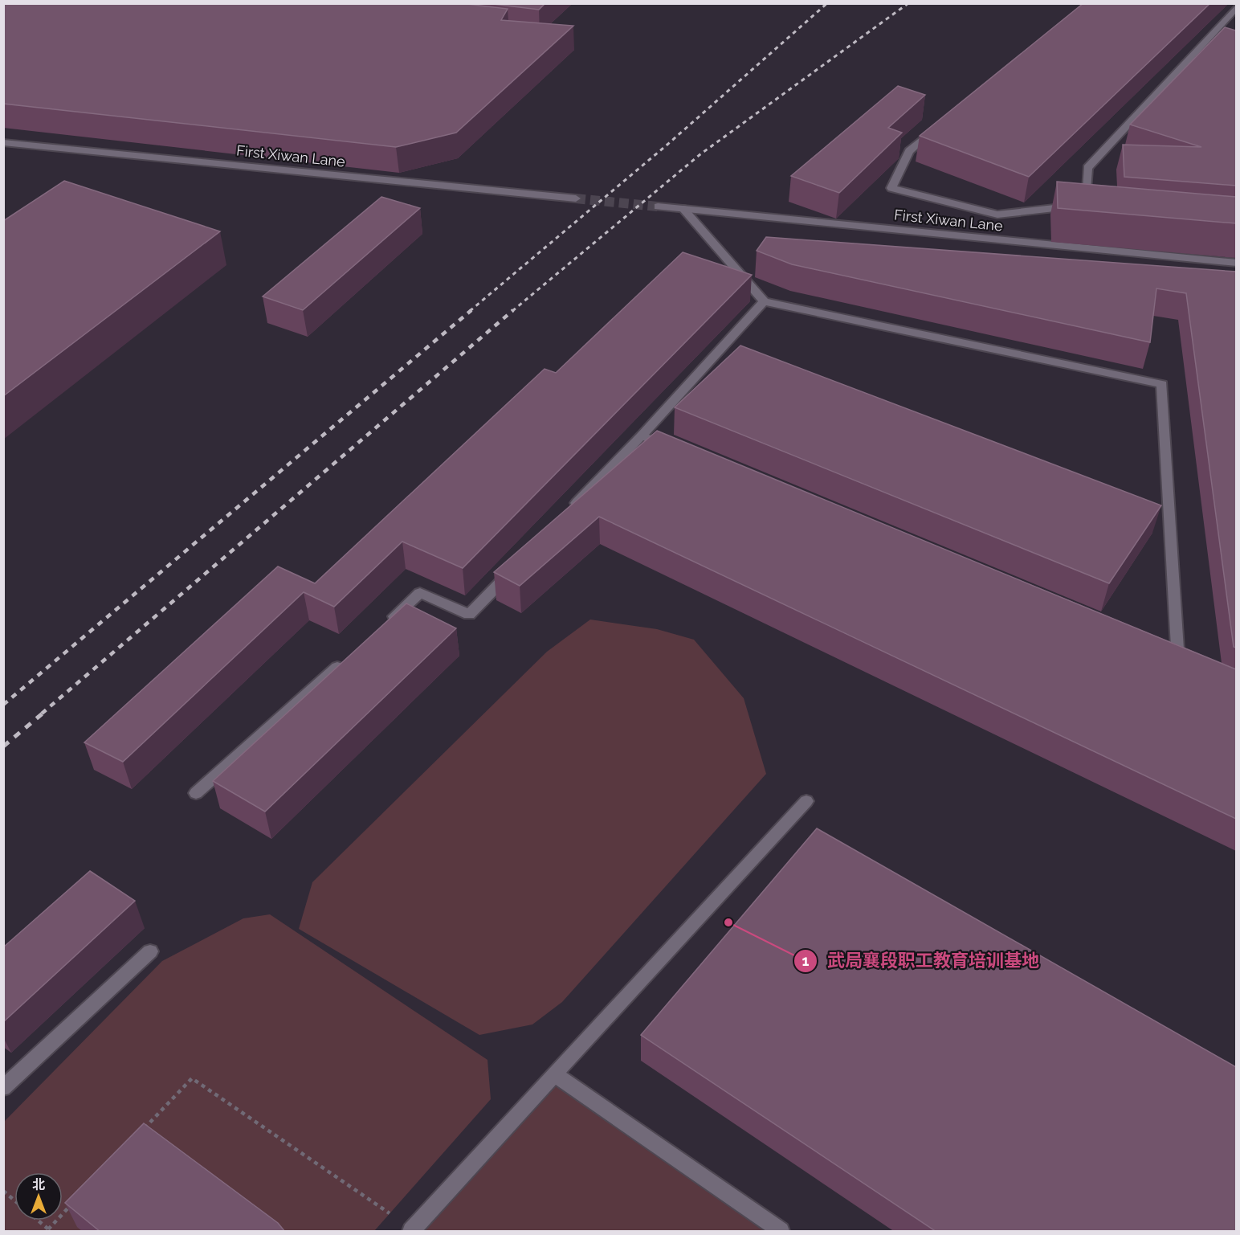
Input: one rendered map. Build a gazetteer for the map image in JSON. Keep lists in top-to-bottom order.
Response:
{
  "streets": {
    "street": ["First Xiwan Lane"]
  },
  "places": ["武局襄段职工教育培训基地"],
  "north": "top"
}
